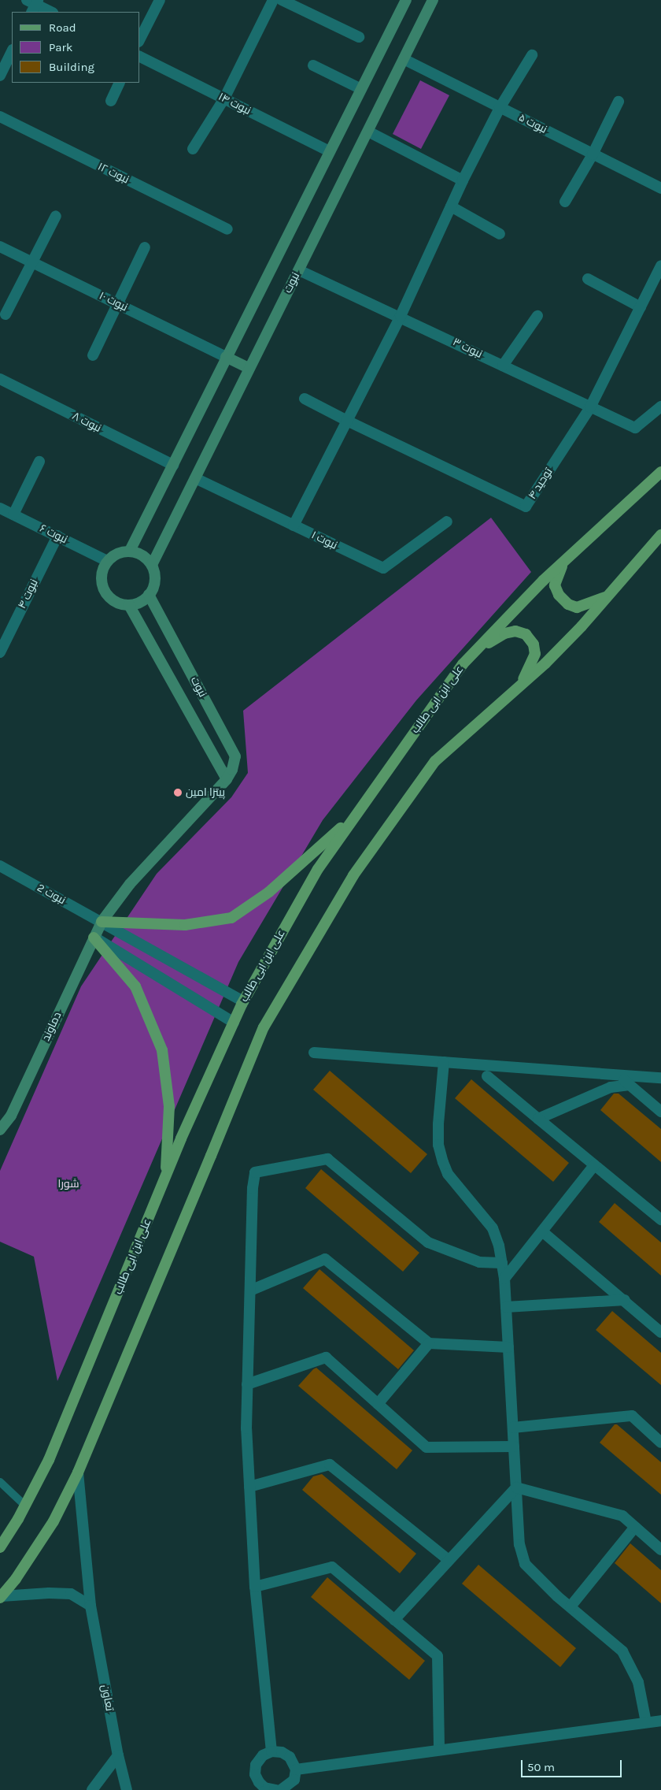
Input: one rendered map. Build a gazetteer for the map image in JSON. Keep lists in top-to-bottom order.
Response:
{
  "streets": {
    "main road": ["نبوت", "علی ابن ابی طالب", "دماوند"],
    "street": [
      "نبوت ۱۴",
      "نبوت ۵",
      "نبوت ۱۲",
      "نبوت ۱۰",
      "نبوت ۳",
      "نبوت ۸",
      "توحید ۴",
      "نبوت ۶",
      "نبوت ۱",
      "نبوت ۴",
      "نبوت 2",
      "تعاون"
    ]
  },
  "crossings": [
    ["نبوت ۵", "نبوت"],
    ["نبوت", "نبوت ۳"],
    ["نبوت", "نبوت ۶"],
    ["نبوت", "نبوت ۱"],
    ["نبوت", "نبوت 2"],
    ["نبوت", "دماوند"],
    ["نبوت ۳", "توحید ۴"],
    ["نبوت ۶", "نبوت ۴"],
    ["علی ابن ابی طالب", "نبوت 2"],
    ["نبوت 2", "دماوند"]
  ],
  "parks": ["شورا"],
  "places": ["پیتزا امین"],
  "legend": ["Road", "Park", "Building"],
  "scale_bar": "50 m"
}
